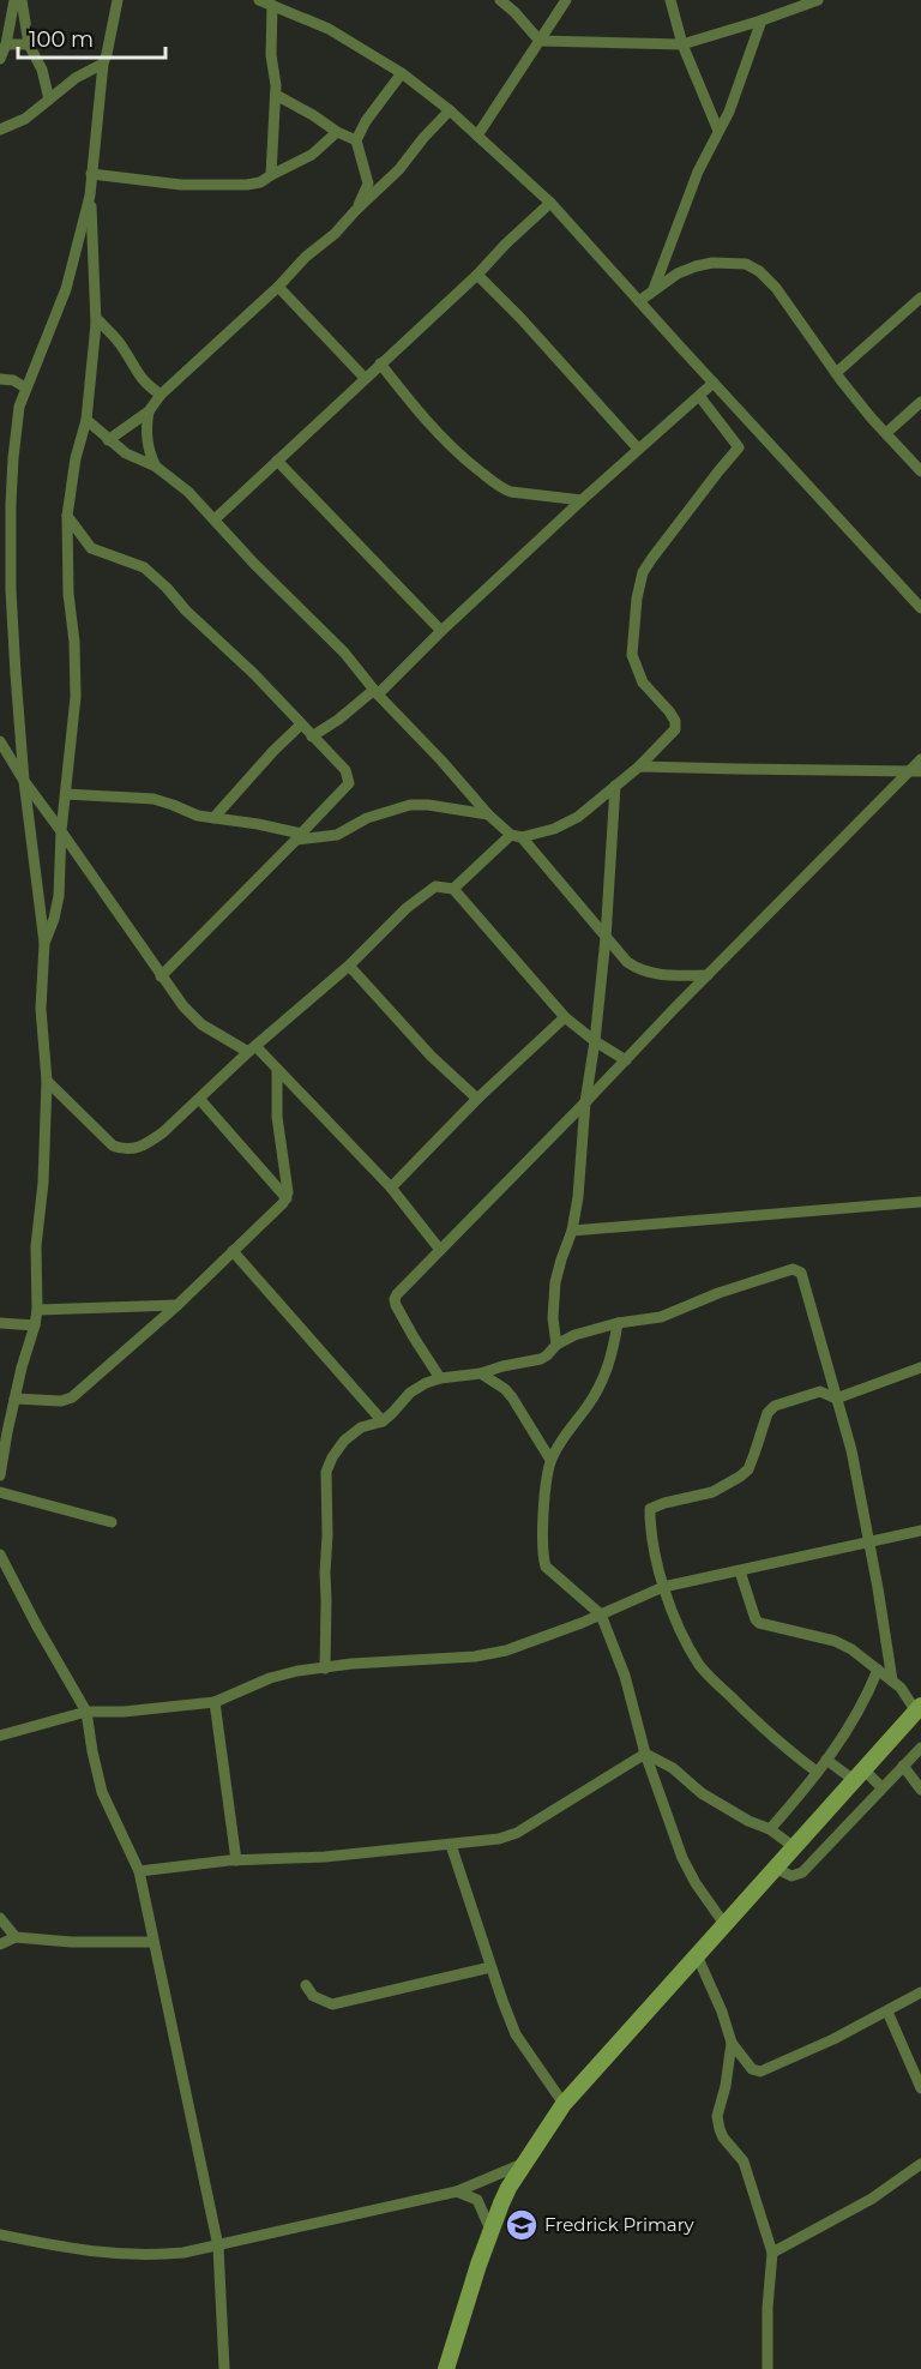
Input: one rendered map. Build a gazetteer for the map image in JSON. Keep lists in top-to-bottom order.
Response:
{
  "places": {
    "school or university": ["Fredrick Primary"]
  },
  "scale_bar": "100 m"
}
